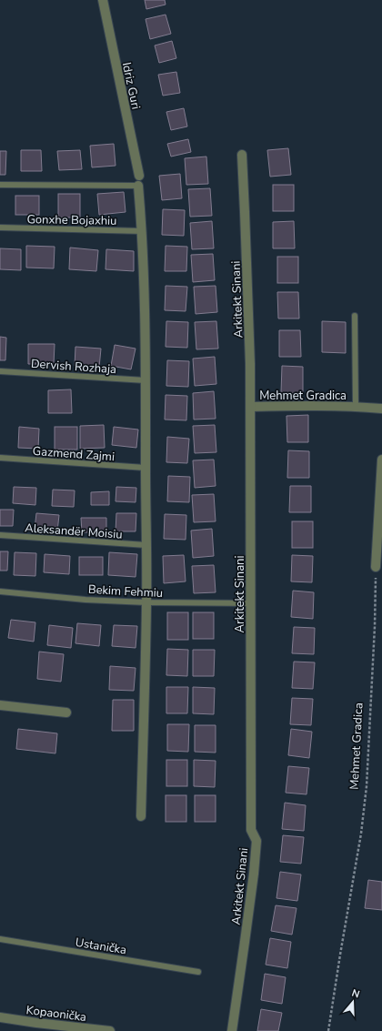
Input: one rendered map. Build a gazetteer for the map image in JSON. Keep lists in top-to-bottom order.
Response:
{
  "streets": {
    "street": [
      "Idriz Guri",
      "Arkitekt Sinani",
      "Mehmet Gradica",
      "Kopaonička"
    ],
    "lane": [
      "Gonxhe Bojaxhiu",
      "Dervish Rozhaja",
      "Gazmend Zajmi",
      "Aleksandër Moisiu",
      "Bekim Fehmiu",
      "Ustanička"
    ]
  },
  "crossings": [
    ["Arkitekt Sinani", "Mehmet Gradica"],
    ["Arkitekt Sinani", "Bekim Fehmiu"]
  ],
  "north": "top"
}
